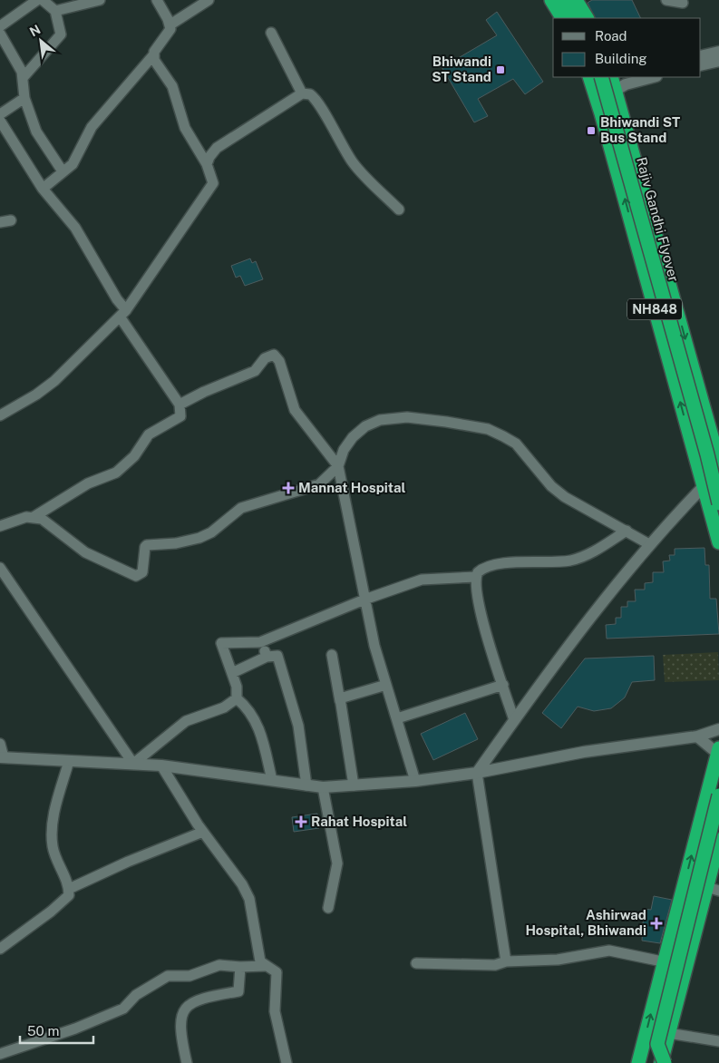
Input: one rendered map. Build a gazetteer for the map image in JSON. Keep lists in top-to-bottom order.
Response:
{
  "streets": {
    "highway": ["Rajiv Gandhi Flyover", "NH848"]
  },
  "crossings": [
    ["Rajiv Gandhi Flyover", "NH848"]
  ],
  "places": {
    "transit": ["Bhiwandi ST Stand", "Bhiwandi ST Bus Stand"],
    "health": ["Mannat Hospital", "Rahat Hospital", "Ashirwad Hospital, Bhiwandi"]
  },
  "legend": ["Road", "Building"],
  "scale_bar": "50 m",
  "north": "top left"
}
